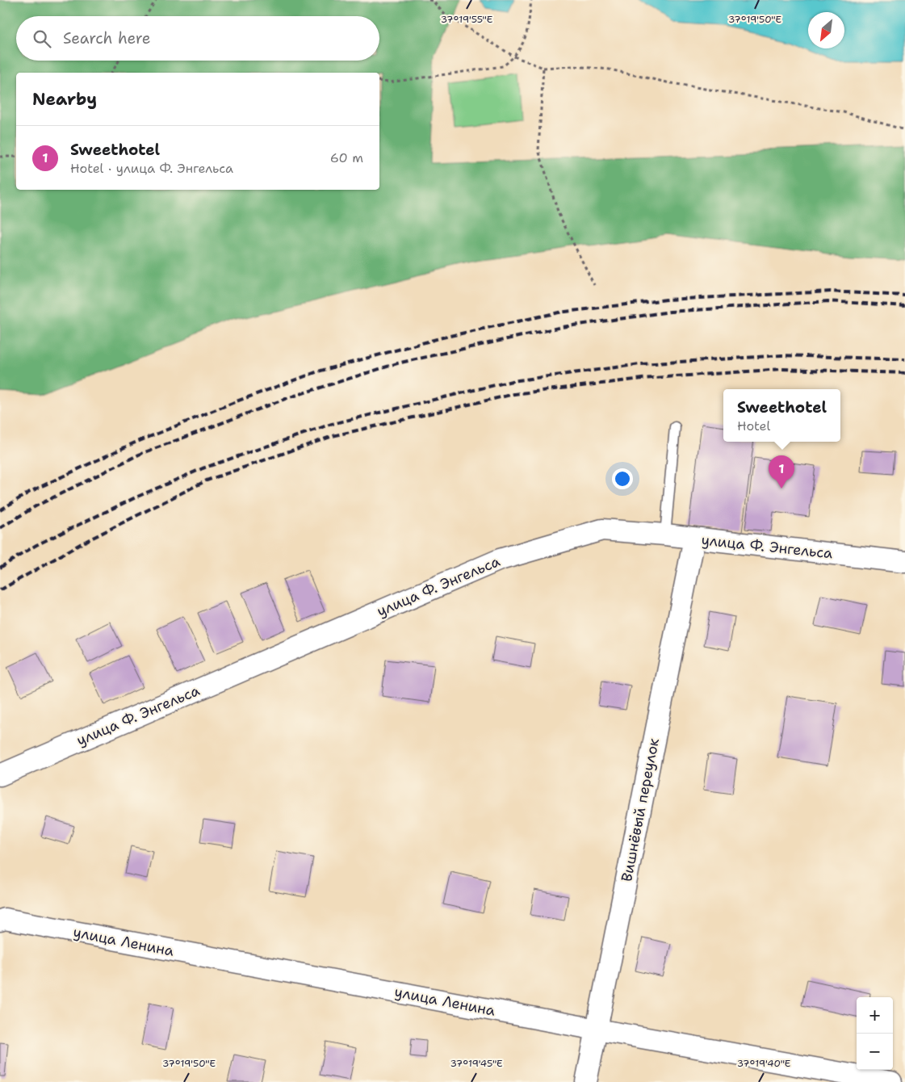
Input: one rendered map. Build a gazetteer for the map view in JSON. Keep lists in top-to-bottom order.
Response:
{
  "streets": {
    "street": ["улица Ф. Энгельса", "Вишнёвый переулок", "улица Ленина"]
  },
  "crossings": [
    ["улица Ф. Энгельса", "Вишнёвый переулок"],
    ["Вишнёвый переулок", "улица Ленина"]
  ],
  "north": "bottom left",
  "page": {
    "search": "Search here",
    "heading": "Nearby",
    "list": [
      {
        "mark": "1",
        "name": "Sweethotel",
        "note": "Hotel · улица Ф. Энгельса",
        "value": "60 m"
      }
    ],
    "popup": ["Sweethotel", "Hotel"],
    "pins": "1",
    "map_buttons": ["+", "−"]
  },
  "coordinates": [
    "37°19'55\"E",
    "37°19'50\"E",
    "37°19'45\"E",
    "37°19'40\"E"
  ]
}
